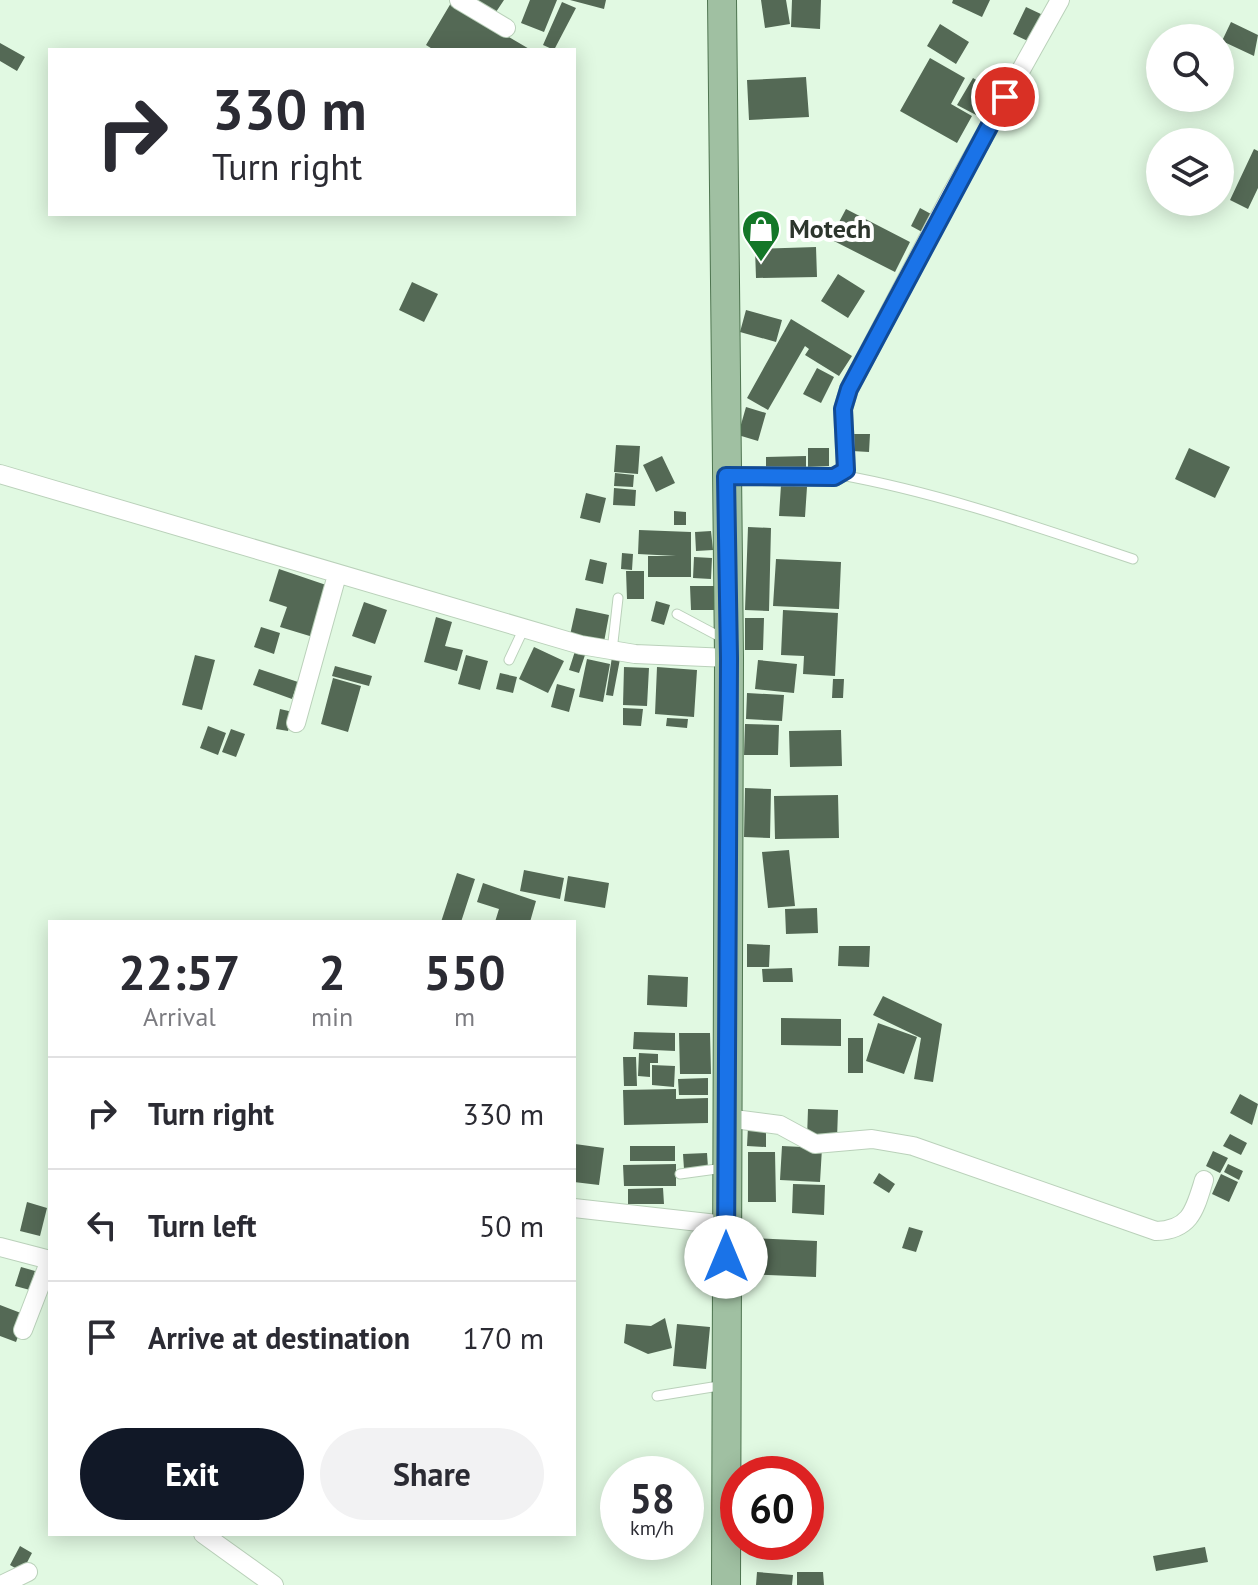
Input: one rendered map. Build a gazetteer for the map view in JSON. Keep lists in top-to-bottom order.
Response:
{
  "places": {
    "shop": ["Motech"]
  },
  "page": {
    "turn": ["330 m", "Turn right"],
    "eta": [
      "22:57",
      "Arrival",
      "2",
      "min",
      "550",
      "m"
    ],
    "list": [
      {
        "name": "Turn right",
        "value": "330 m"
      },
      {
        "name": "Turn left",
        "value": "50 m"
      },
      {
        "name": "Arrive at destination",
        "value": "170 m"
      }
    ],
    "buttons": ["Exit", "Share"],
    "speed": "58 km/h",
    "limit": "60"
  }
}
